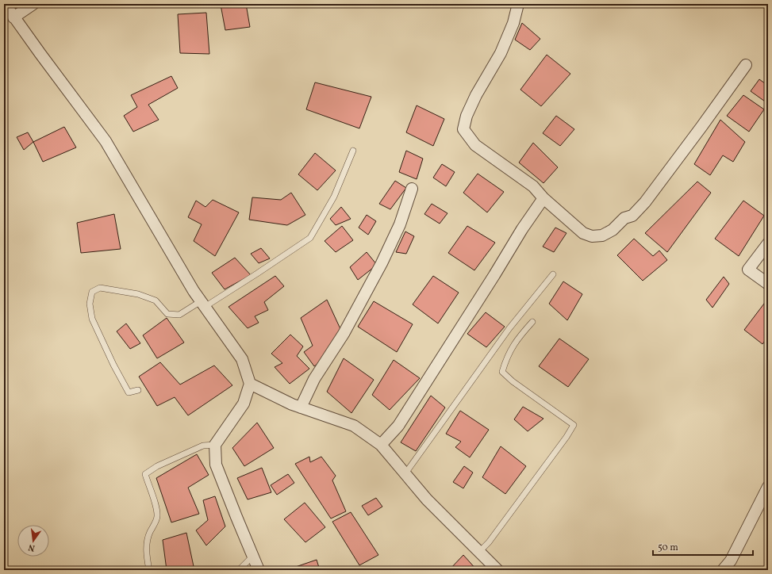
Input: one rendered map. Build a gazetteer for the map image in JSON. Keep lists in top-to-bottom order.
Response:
{
  "scale_bar": "50 m",
  "north": "bottom"
}
